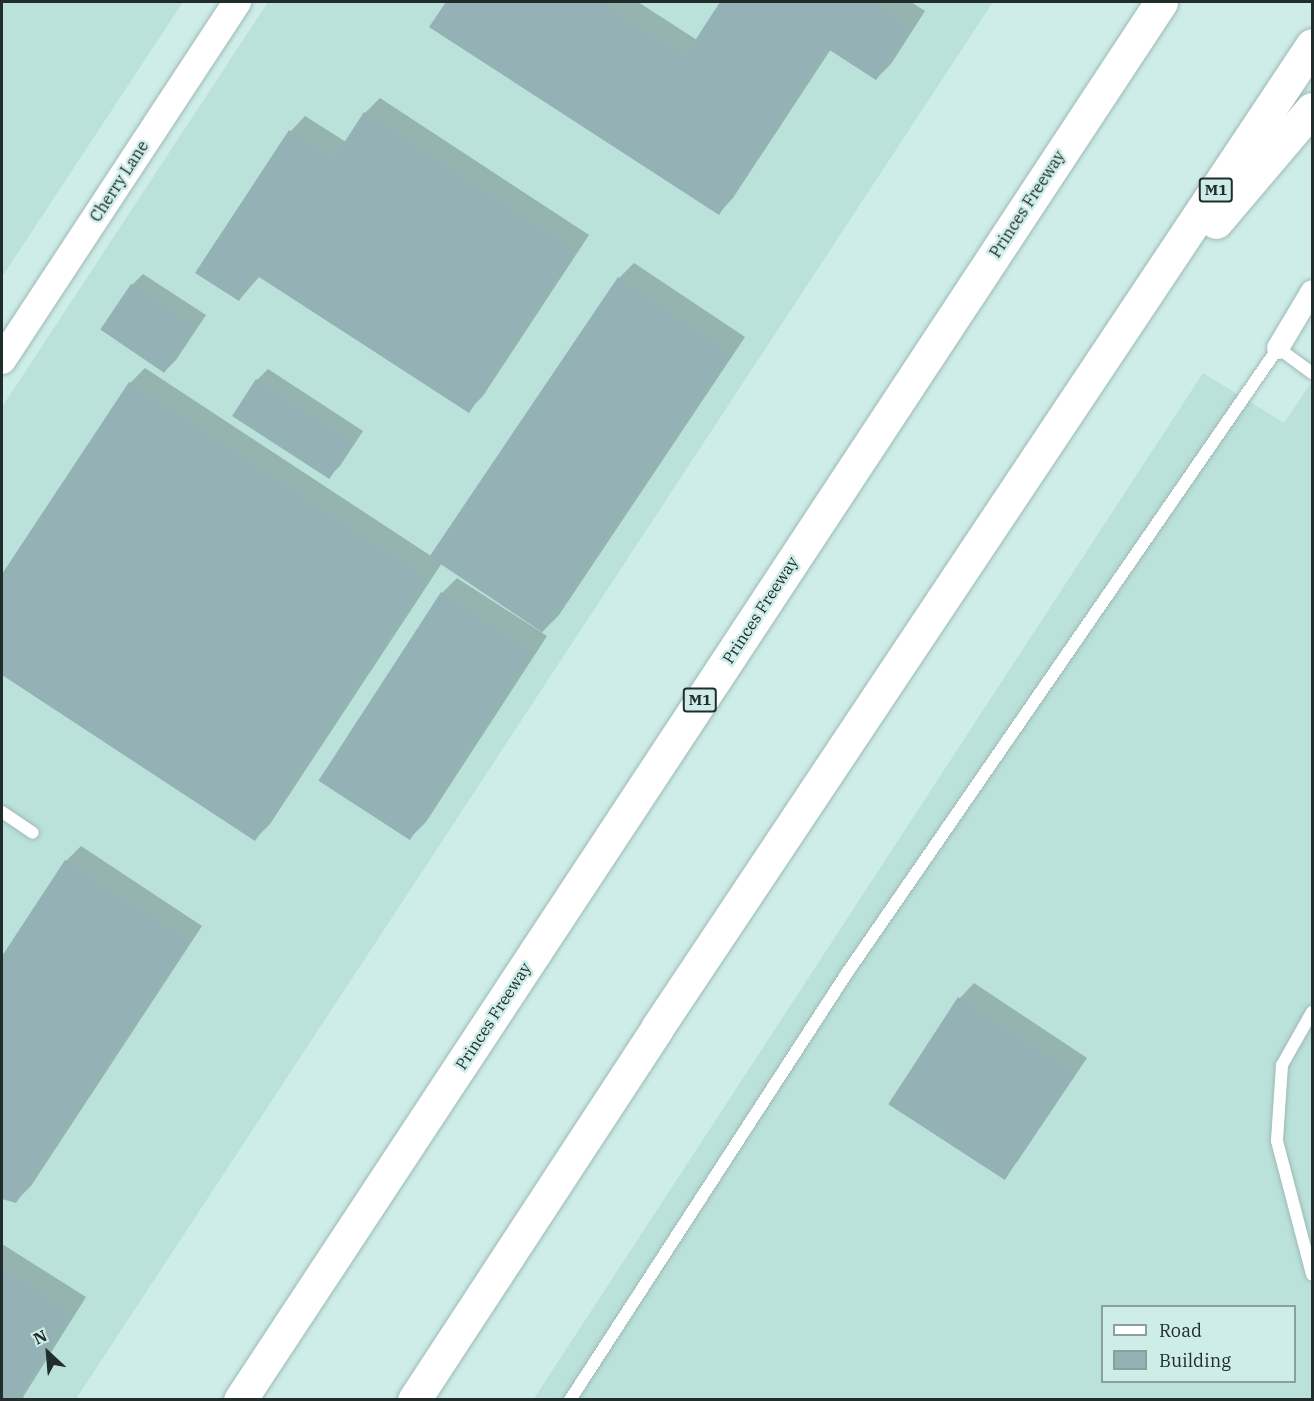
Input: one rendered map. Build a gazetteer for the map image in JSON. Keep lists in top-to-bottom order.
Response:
{
  "streets": {
    "highway": ["M1", "Princes Freeway"],
    "street": ["Cherry Lane"]
  },
  "legend": ["Road", "Building"],
  "north": "top left"
}
